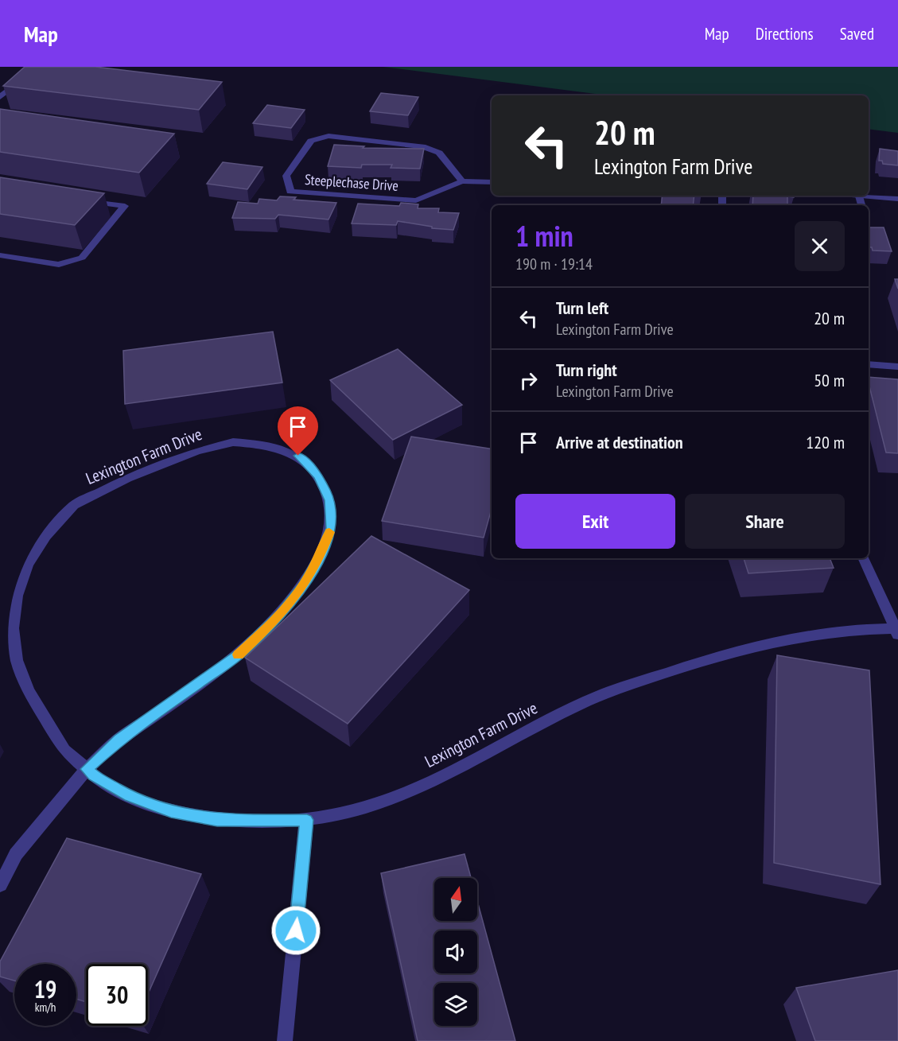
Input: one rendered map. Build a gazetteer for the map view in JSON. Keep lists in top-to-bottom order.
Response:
{
  "streets": {
    "street": ["Steeplechase Drive", "Lexington Farm Drive"]
  },
  "north": "top",
  "page": {
    "header": "Map",
    "nav": ["Map", "Directions", "Saved"],
    "turn": ["20 m", "Lexington Farm Drive"],
    "heading": ["1 min", "190 m · 19:14"],
    "list": [
      {
        "name": "Turn left",
        "note": "Lexington Farm Drive",
        "value": "20 m"
      },
      {
        "name": "Turn right",
        "note": "Lexington Farm Drive",
        "value": "50 m"
      },
      {
        "name": "Arrive at destination",
        "value": "120 m"
      }
    ],
    "buttons": ["Exit", "Share"],
    "speed": "19 km/h",
    "limit": "30"
  }
}
